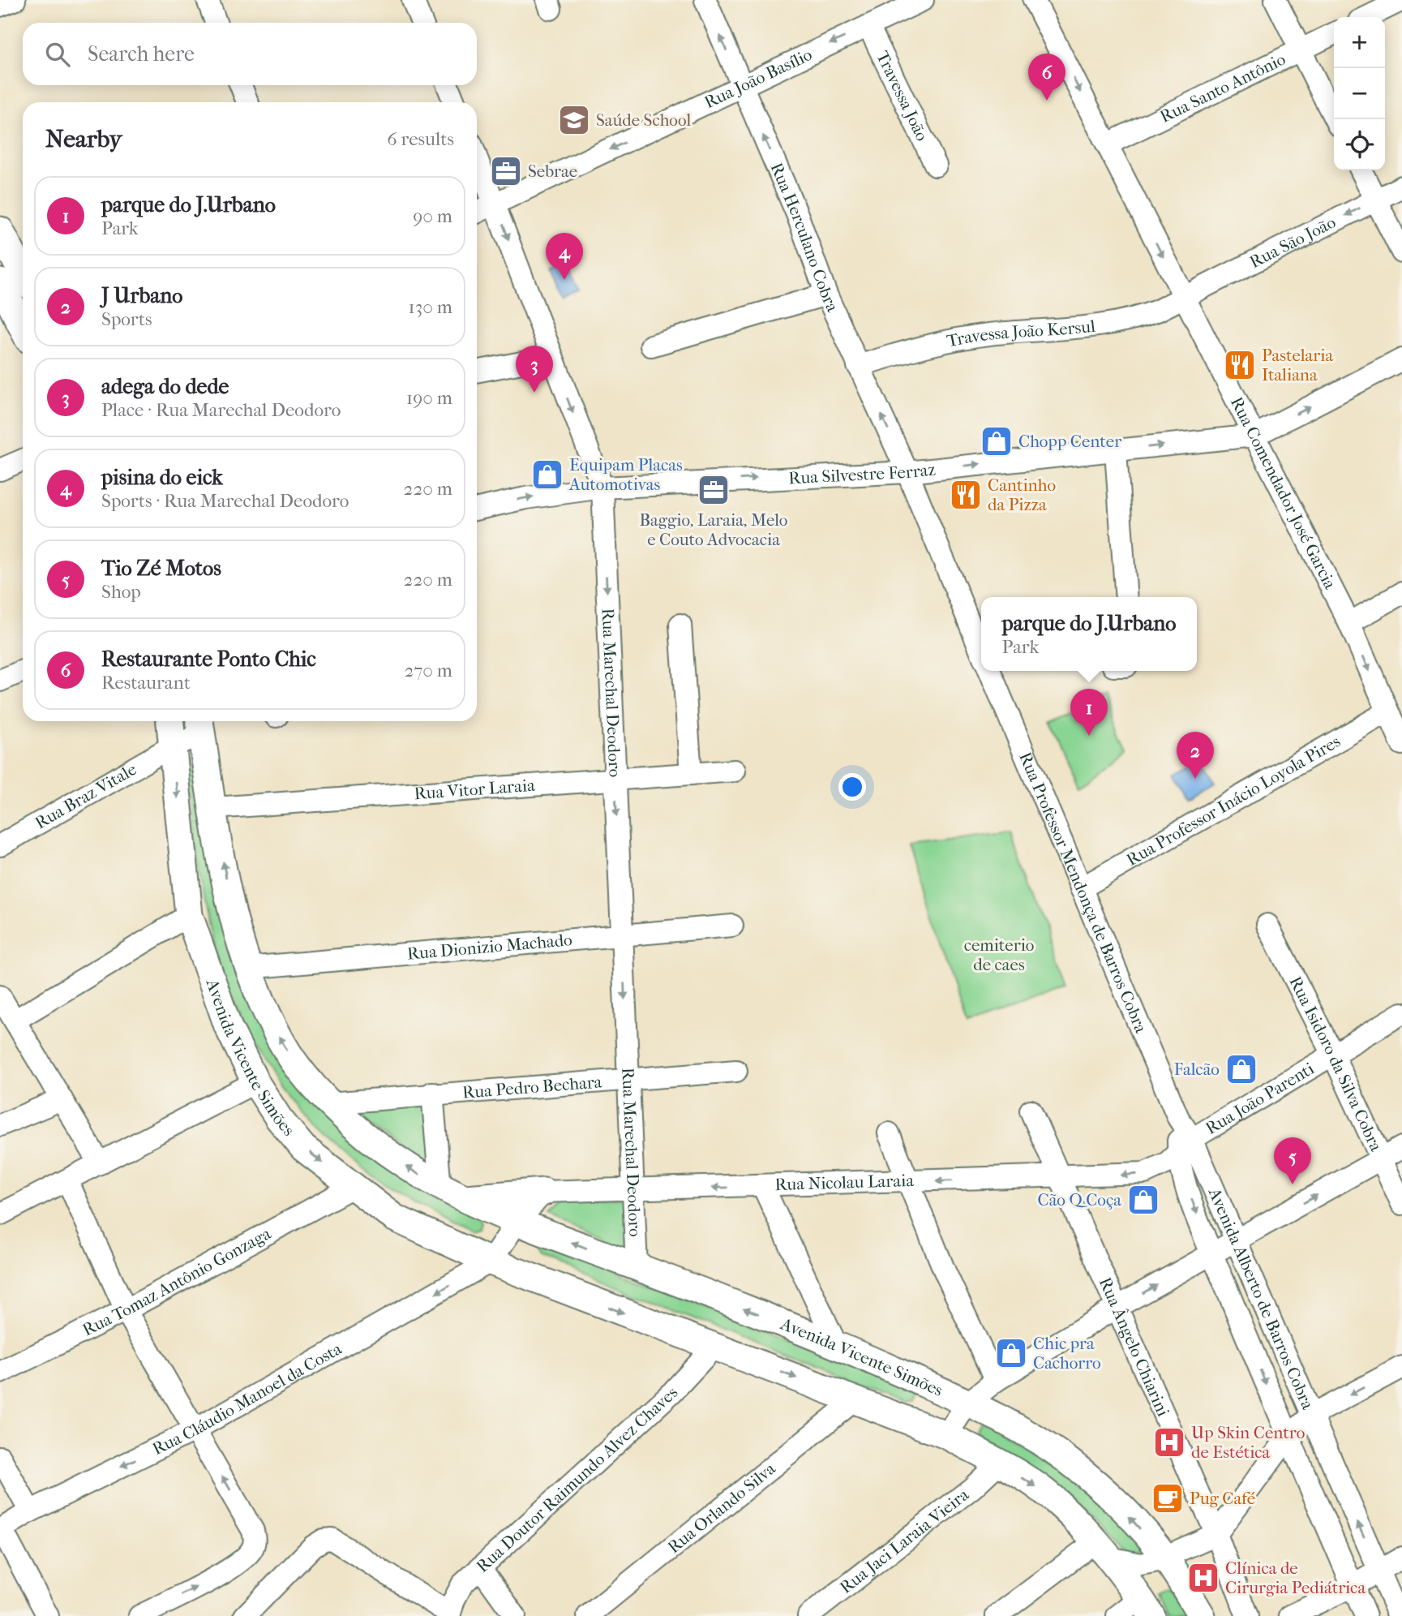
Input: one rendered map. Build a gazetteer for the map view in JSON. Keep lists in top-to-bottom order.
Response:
{
  "streets": {
    "main road": ["Avenida Vicente Simões"],
    "street": [
      "Rua João Basílio",
      "Rua Santo Antônio",
      "Travessa João",
      "Rua Herculano Cobra",
      "Rua São João",
      "Travessa João Kersul",
      "Rua Silvestre Ferraz",
      "Rua Comendador José Garcia",
      "Rua Marechal Deodoro",
      "Rua Vitor Laraia",
      "Rua Braz Vitale",
      "Rua Professor Inácio Loyola Pires",
      "Rua Professor Mendonça de Barros Cobra",
      "Rua Dionizio Machado",
      "Rua Isidoro da Silva Cobra",
      "Rua Pedro Bechara",
      "Rua João Parenti",
      "Rua Nicolau Laraia",
      "Rua Tomaz Antônio Gonzaga",
      "Avenida Alberto de Barros Cobra",
      "Rua Ângelo Chiarini",
      "Rua Cláudio Manoel da Costa",
      "Rua Doutor Raimundo Alvez Chaves",
      "Rua Orlando Silva",
      "Rua Jaci Laraia Vieira"
    ]
  },
  "crossings": [
    ["Rua João Basílio", "Travessa João"],
    ["Rua João Basílio", "Rua Herculano Cobra"],
    ["Rua João Basílio", "Rua Marechal Deodoro"],
    ["Rua Santo Antônio", "Rua Comendador José Garcia"],
    ["Rua Herculano Cobra", "Travessa João Kersul"],
    ["Rua Herculano Cobra", "Rua Silvestre Ferraz"],
    ["Rua São João", "Travessa João Kersul"],
    ["Rua São João", "Rua Comendador José Garcia"],
    ["Travessa João Kersul", "Rua Comendador José Garcia"],
    ["Rua Silvestre Ferraz", "Rua Comendador José Garcia"],
    ["Rua Silvestre Ferraz", "Rua Marechal Deodoro"],
    ["Rua Comendador José Garcia", "Rua Professor Inácio Loyola Pires"],
    ["Rua Marechal Deodoro", "Rua Vitor Laraia"],
    ["Rua Marechal Deodoro", "Rua Dionizio Machado"],
    ["Rua Marechal Deodoro", "Avenida Vicente Simões"],
    ["Rua Marechal Deodoro", "Rua Pedro Bechara"],
    ["Rua Marechal Deodoro", "Rua Nicolau Laraia"],
    ["Rua Vitor Laraia", "Avenida Vicente Simões"],
    ["Rua Braz Vitale", "Avenida Vicente Simões"],
    ["Rua Professor Inácio Loyola Pires", "Rua Professor Mendonça de Barros Cobra"],
    ["Rua Professor Mendonça de Barros Cobra", "Rua João Parenti"],
    ["Rua Professor Mendonça de Barros Cobra", "Rua Nicolau Laraia"],
    ["Rua Professor Mendonça de Barros Cobra", "Avenida Alberto de Barros Cobra"],
    ["Rua Dionizio Machado", "Avenida Vicente Simões"],
    ["Avenida Vicente Simões", "Rua Pedro Bechara"],
    ["Avenida Vicente Simões", "Rua Tomaz Antônio Gonzaga"],
    ["Avenida Vicente Simões", "Rua Cláudio Manoel da Costa"],
    ["Avenida Vicente Simões", "Rua Doutor Raimundo Alvez Chaves"],
    ["Avenida Vicente Simões", "Rua Orlando Silva"],
    ["Avenida Vicente Simões", "Rua Jaci Laraia Vieira"],
    ["Rua Isidoro da Silva Cobra", "Rua João Parenti"],
    ["Rua João Parenti", "Rua Nicolau Laraia"],
    ["Rua João Parenti", "Avenida Alberto de Barros Cobra"],
    ["Rua Nicolau Laraia", "Avenida Alberto de Barros Cobra"],
    ["Rua Nicolau Laraia", "Rua Ângelo Chiarini"]
  ],
  "one_way": [
    "Rua João Basílio",
    "Rua Herculano Cobra",
    "Rua Comendador José Garcia",
    "Rua Marechal Deodoro",
    "Rua Cláudio Manoel da Costa"
  ],
  "parks": ["cemiterio de caes"],
  "places": {
    "school or university": ["Saúde School"],
    "office": ["Sebrae", "Baggio, Laraia, Melo e Couto Advocacia"],
    "restaurant": ["Pastelaria Italiana", "Cantinho da Pizza"],
    "shop": [
      "Chopp Center",
      "Equipam Placas Automotivas",
      "Falcão",
      "Cão Q Coça",
      "Chic pra Cachorro"
    ],
    "hospital": ["Up Skin Centro de Estética", "Clínica de Cirurgia Pediátrica"],
    "cafe": ["Pug Café"]
  },
  "page": {
    "map_buttons": ["+", "−"],
    "search": "Search here",
    "pins": [
      "6",
      "4",
      "3",
      "1",
      "2",
      "5"
    ],
    "heading": ["Nearby", "6 results"],
    "list": [
      {
        "mark": "1",
        "name": "parque do J.Urbano",
        "note": "Park",
        "value": "90 m"
      },
      {
        "mark": "2",
        "name": "J Urbano",
        "note": "Sports",
        "value": "130 m"
      },
      {
        "mark": "3",
        "name": "adega do dede",
        "note": "Place · Rua Marechal Deodoro",
        "value": "190 m"
      },
      {
        "mark": "4",
        "name": "pisina do eick",
        "note": "Sports · Rua Marechal Deodoro",
        "value": "220 m"
      },
      {
        "mark": "5",
        "name": "Tio Zé Motos",
        "note": "Shop",
        "value": "220 m"
      },
      {
        "mark": "6",
        "name": "Restaurante Ponto Chic",
        "note": "Restaurant",
        "value": "270 m"
      }
    ],
    "popup": ["parque do J.Urbano", "Park"]
  }
}
